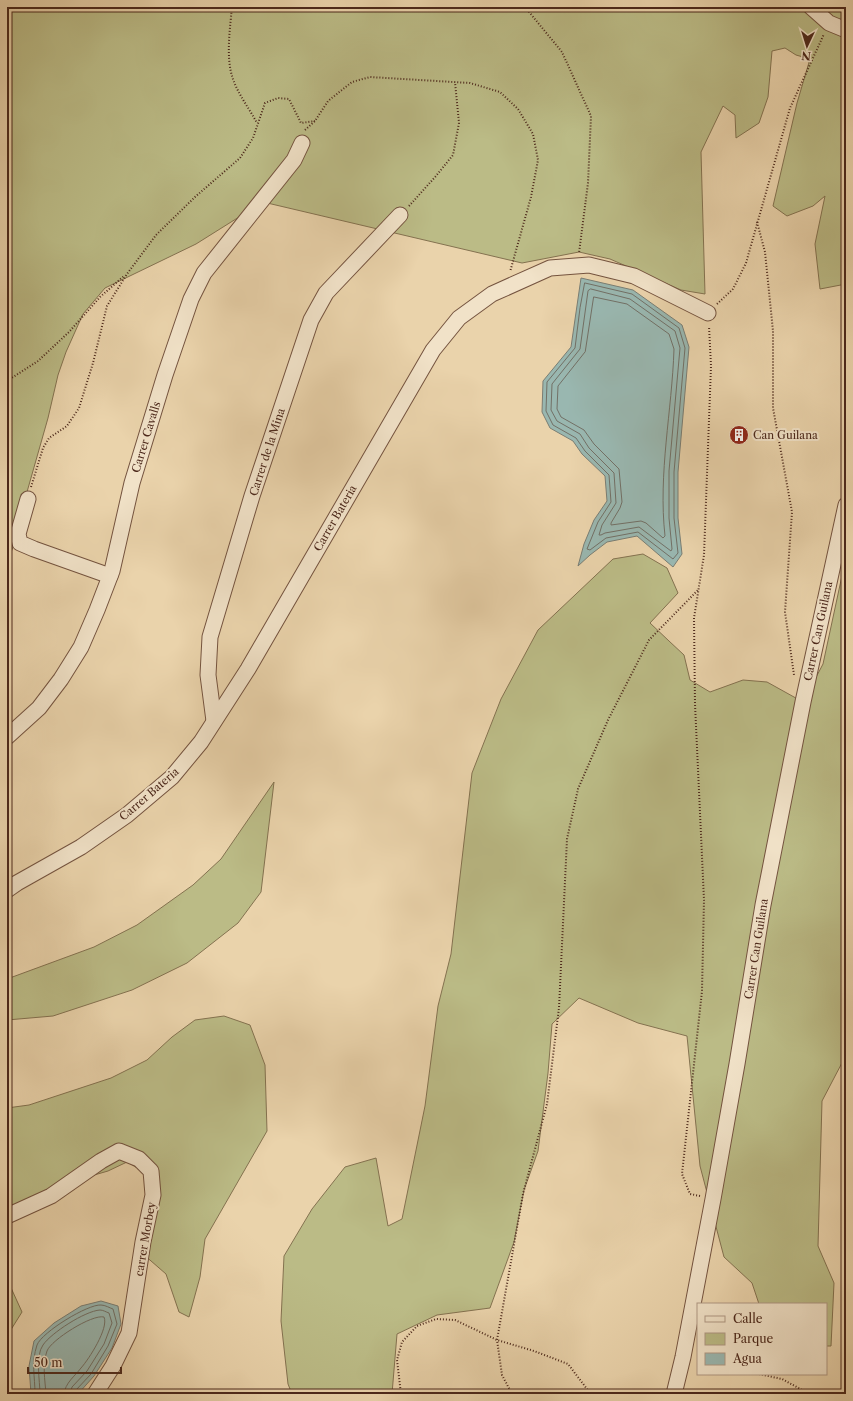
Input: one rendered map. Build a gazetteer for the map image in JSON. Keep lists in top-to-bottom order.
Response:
{
  "streets": {
    "street": [
      "Carrer Cavalls",
      "Carrer de la Mina",
      "Carrer Bateria",
      "Carrer Can Guilana",
      "carrer Morbey"
    ]
  },
  "crossings": [
    ["Carrer de la Mina", "Carrer Bateria"]
  ],
  "places": {
    "building": ["Can Guilana"]
  },
  "legend": ["Calle", "Parque", "Agua"],
  "scale_bar": "50 m",
  "north": "bottom"
}
